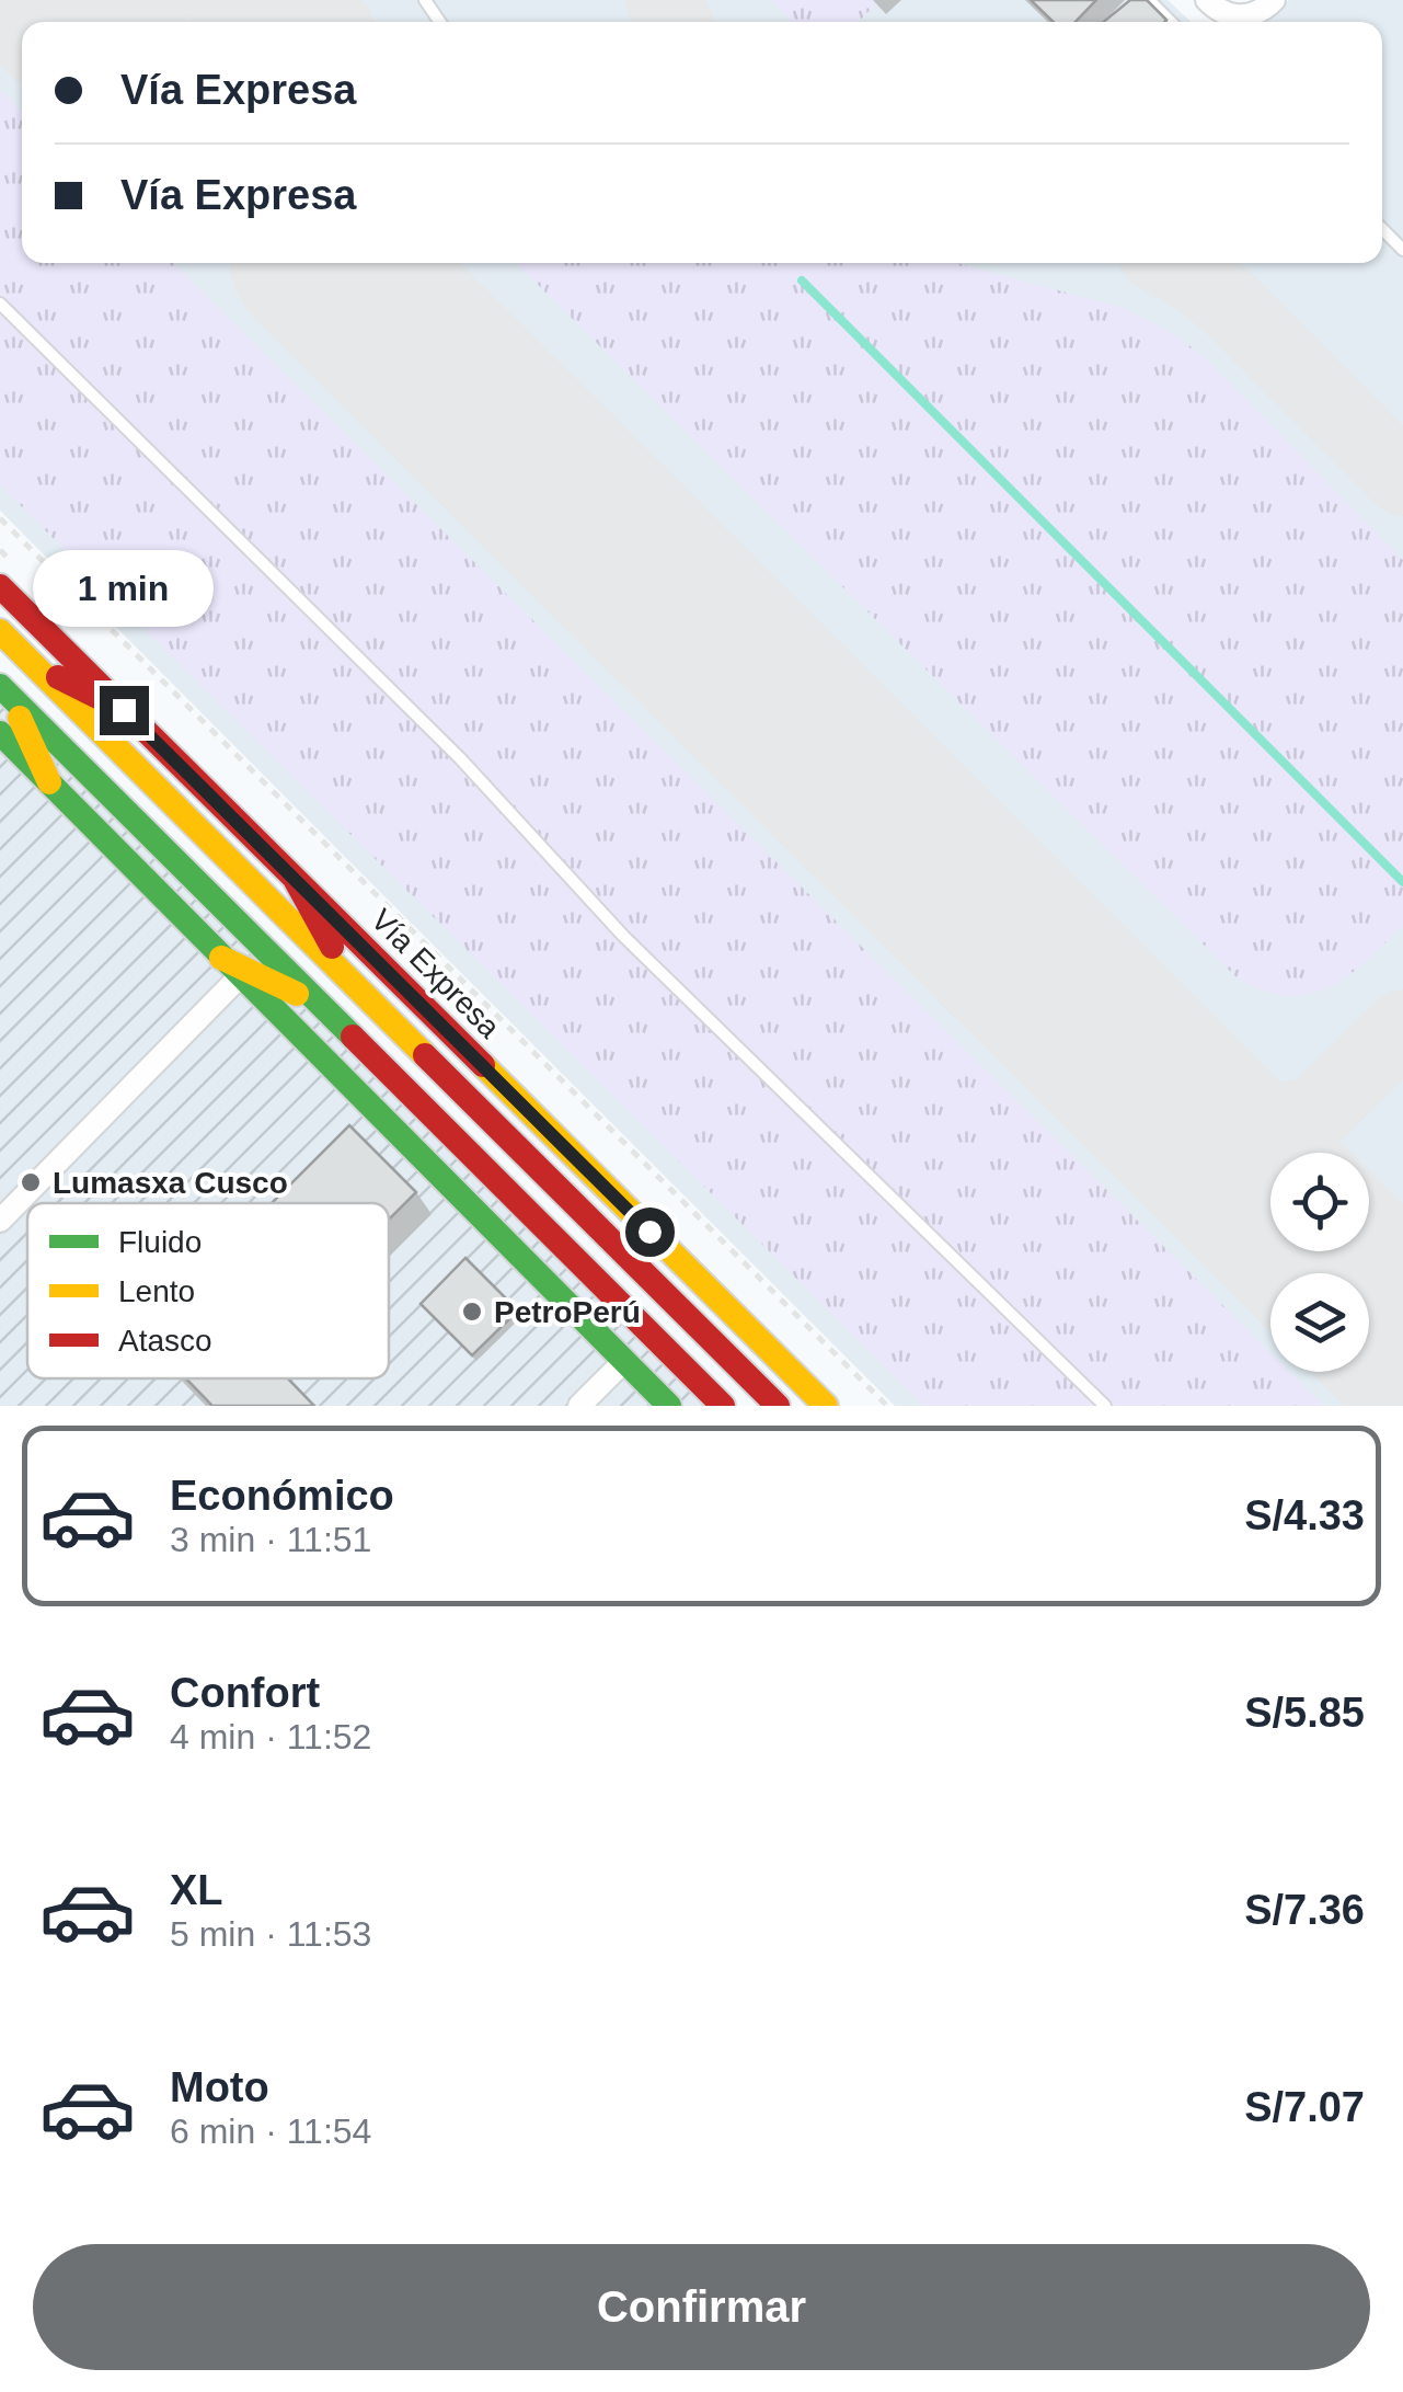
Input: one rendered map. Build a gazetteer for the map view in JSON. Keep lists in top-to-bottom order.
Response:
{
  "streets": {
    "main road": ["Vía Expresa"]
  },
  "places": ["Lumasxa Cusco", "PetroPerú"],
  "legend": ["Fluido", "Lento", "Atasco"],
  "page": {
    "banner": ["Vía Expresa", "Vía Expresa"],
    "bubble": "1 min",
    "list": [
      {
        "name": "Económico",
        "note": "3 min · 11:51",
        "value": "S/4.33"
      },
      {
        "name": "Confort",
        "note": "4 min · 11:52",
        "value": "S/5.85"
      },
      {
        "name": "XL",
        "note": "5 min · 11:53",
        "value": "S/7.36"
      },
      {
        "name": "Moto",
        "note": "6 min · 11:54",
        "value": "S/7.07"
      }
    ],
    "buttons": "Confirmar"
  }
}
